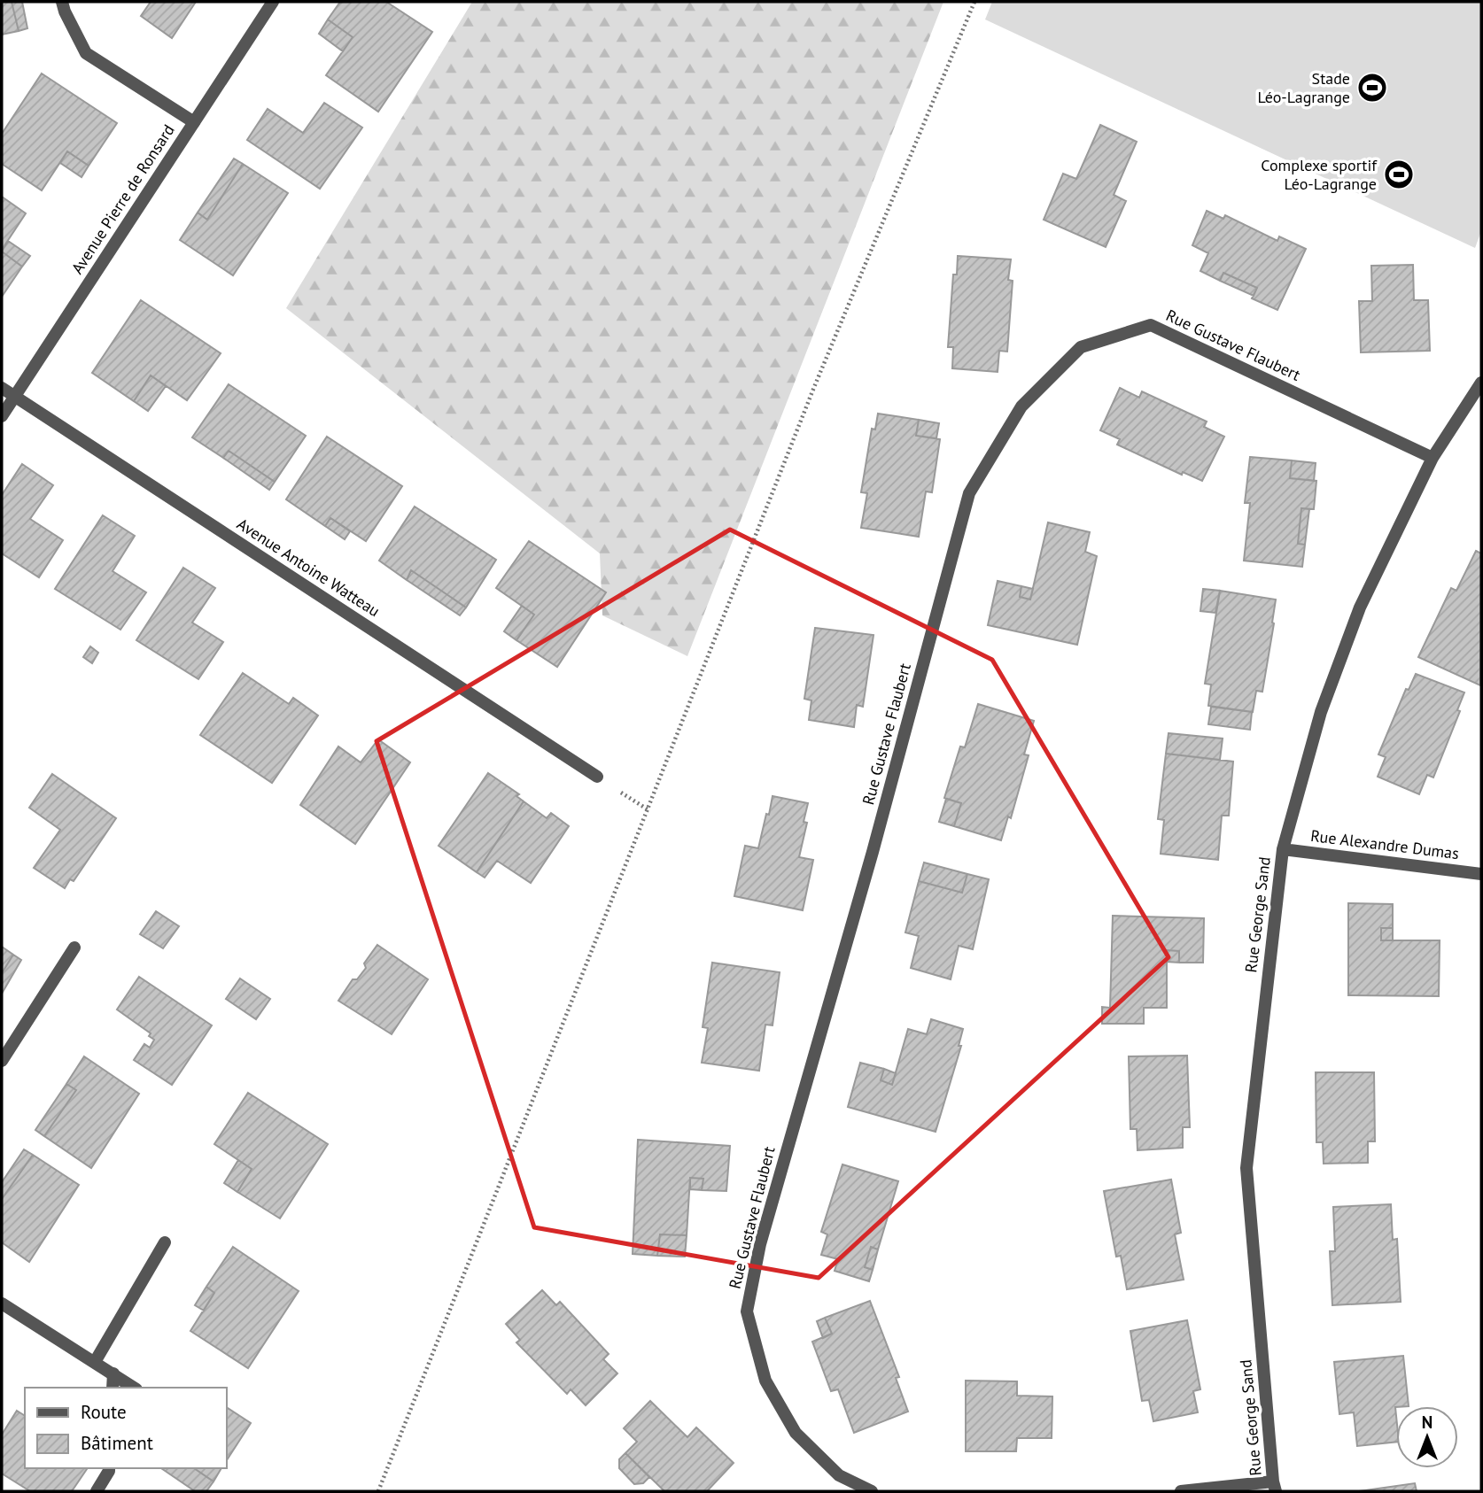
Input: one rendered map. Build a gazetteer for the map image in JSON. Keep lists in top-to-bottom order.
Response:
{
  "streets": {
    "street": [
      "Avenue Pierre de Ronsard",
      "Rue Gustave Flaubert",
      "Avenue Antoine Watteau",
      "Rue Alexandre Dumas",
      "Rue George Sand"
    ]
  },
  "crossings": [
    ["Avenue Pierre de Ronsard", "Avenue Antoine Watteau"],
    ["Rue Gustave Flaubert", "Rue George Sand"],
    ["Rue Alexandre Dumas", "Rue George Sand"]
  ],
  "places": {
    "sports": ["Stade Léo-Lagrange", "Complexe sportif Léo-Lagrange"]
  },
  "legend": ["Route", "Bâtiment"],
  "north": "top"
}
